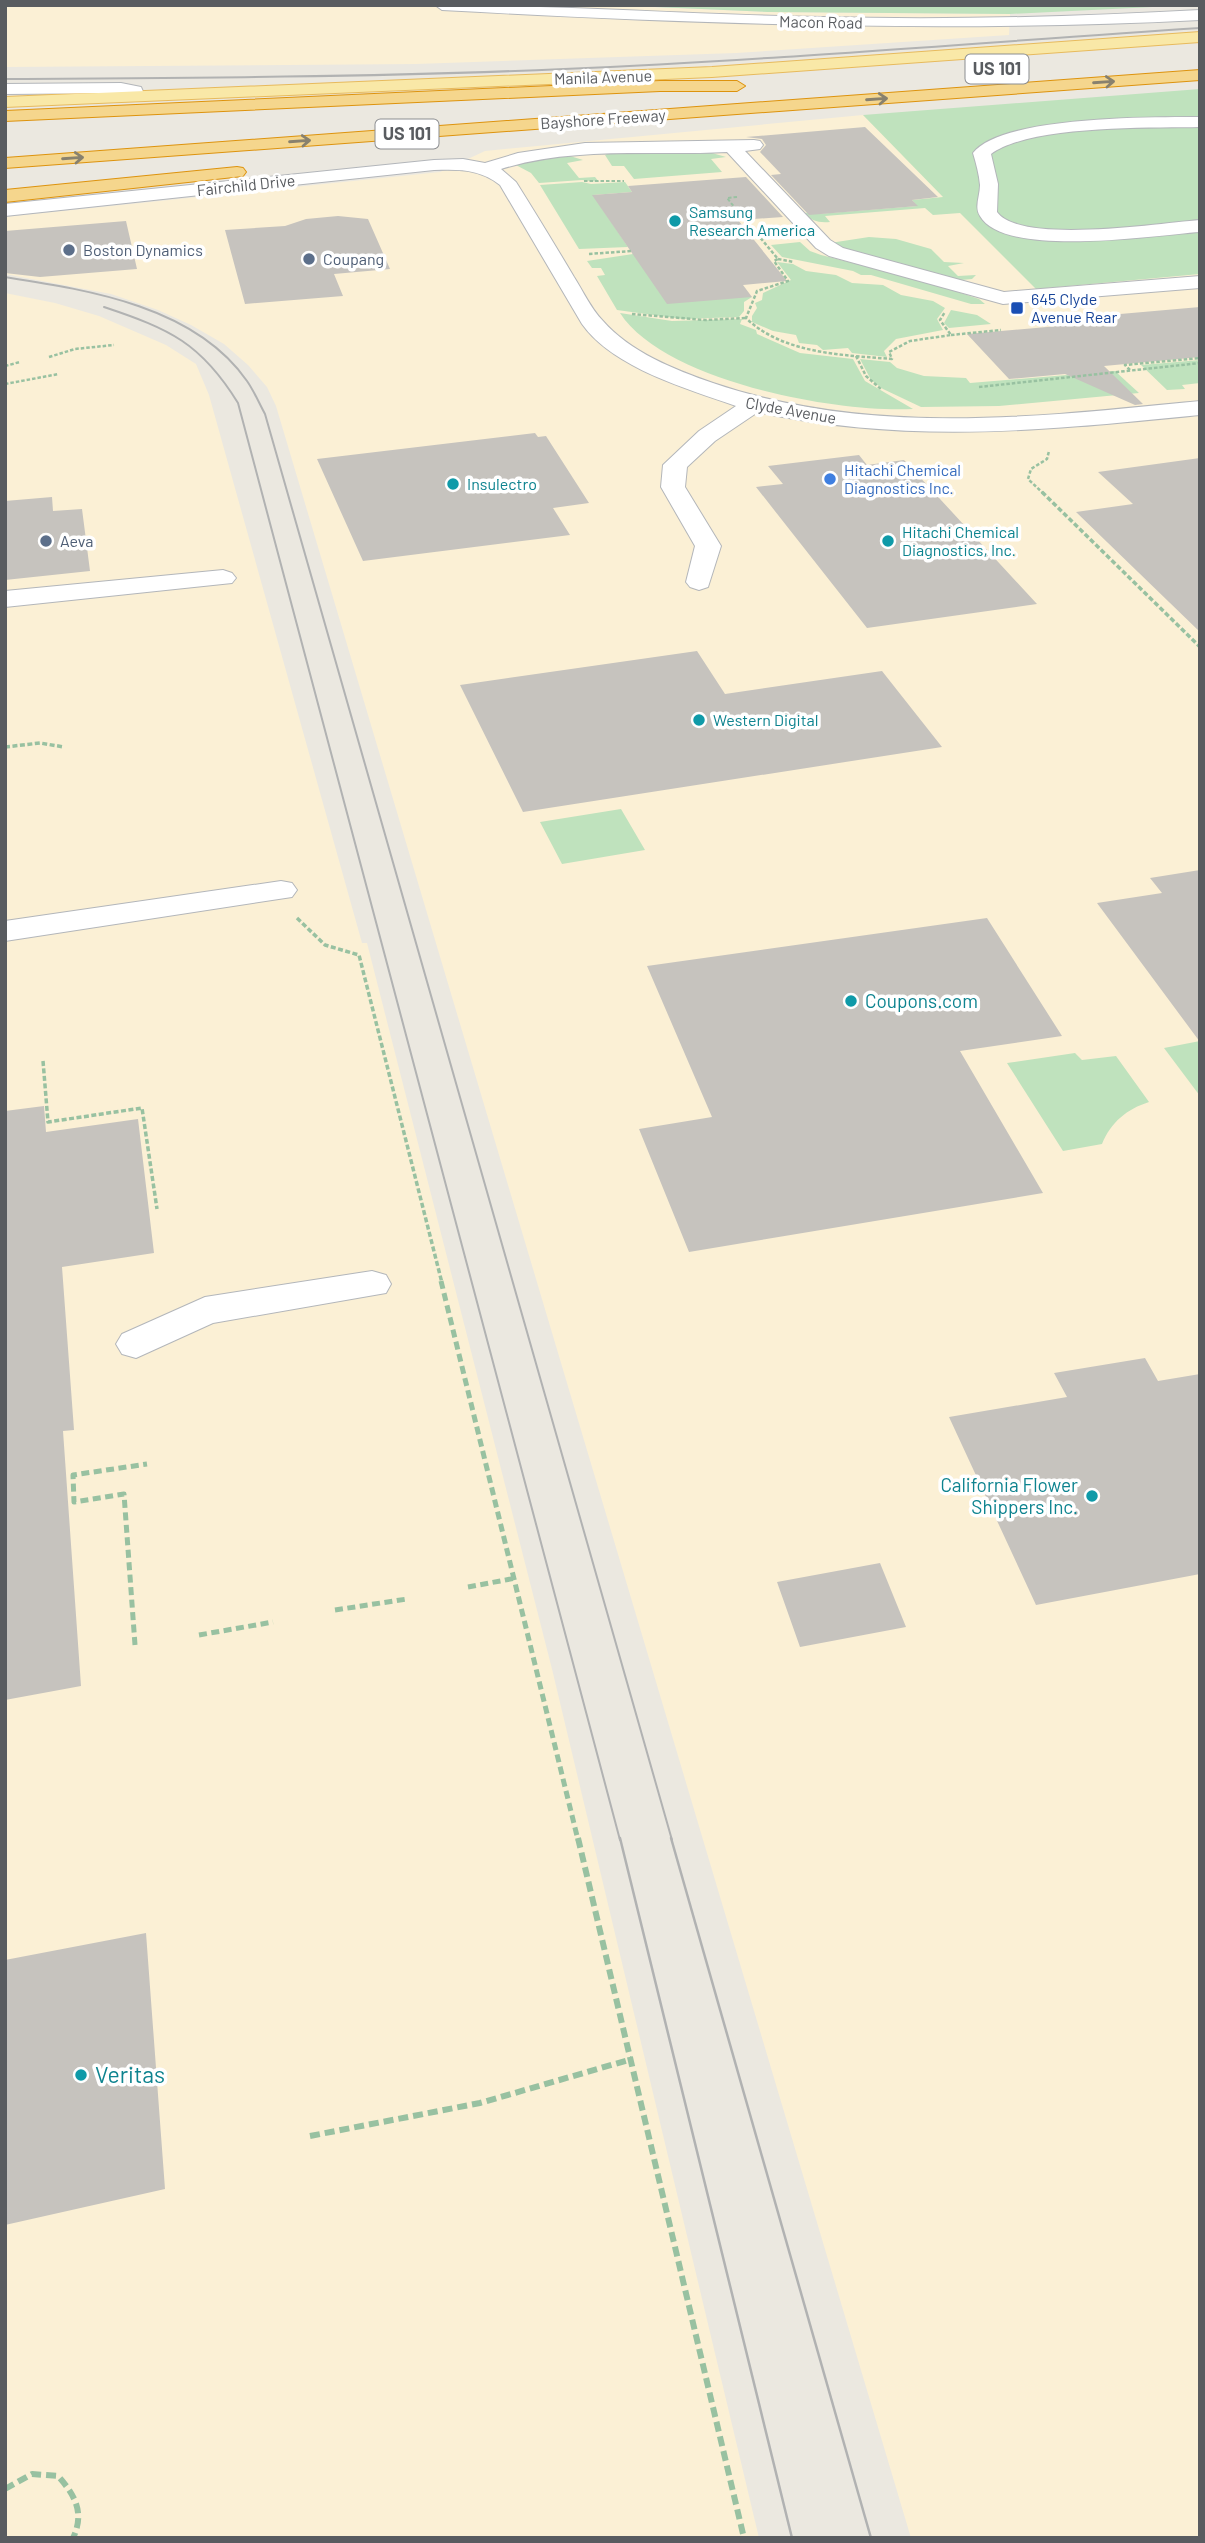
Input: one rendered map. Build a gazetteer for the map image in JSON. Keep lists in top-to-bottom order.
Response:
{
  "streets": {
    "highway": ["US 101", "Bayshore Freeway"],
    "main road": ["Manila Avenue"],
    "street": ["Macon Road", "Fairchild Drive", "Clyde Avenue"]
  },
  "crossings": [
    ["Fairchild Drive", "Clyde Avenue"]
  ],
  "places": {
    "other": [
      "Samsung Research America",
      "Boston Dynamics",
      "Coupang",
      "Hitachi Chemical Diagnostics Inc.",
      "Insulectro",
      "Aeva",
      "Hitachi Chemical Diagnostics, Inc.",
      "Western Digital",
      "Coupons.com",
      "California Flower Shippers Inc.",
      "Veritas"
    ],
    "transit": ["645 Clyde Avenue Rear"]
  }
}
